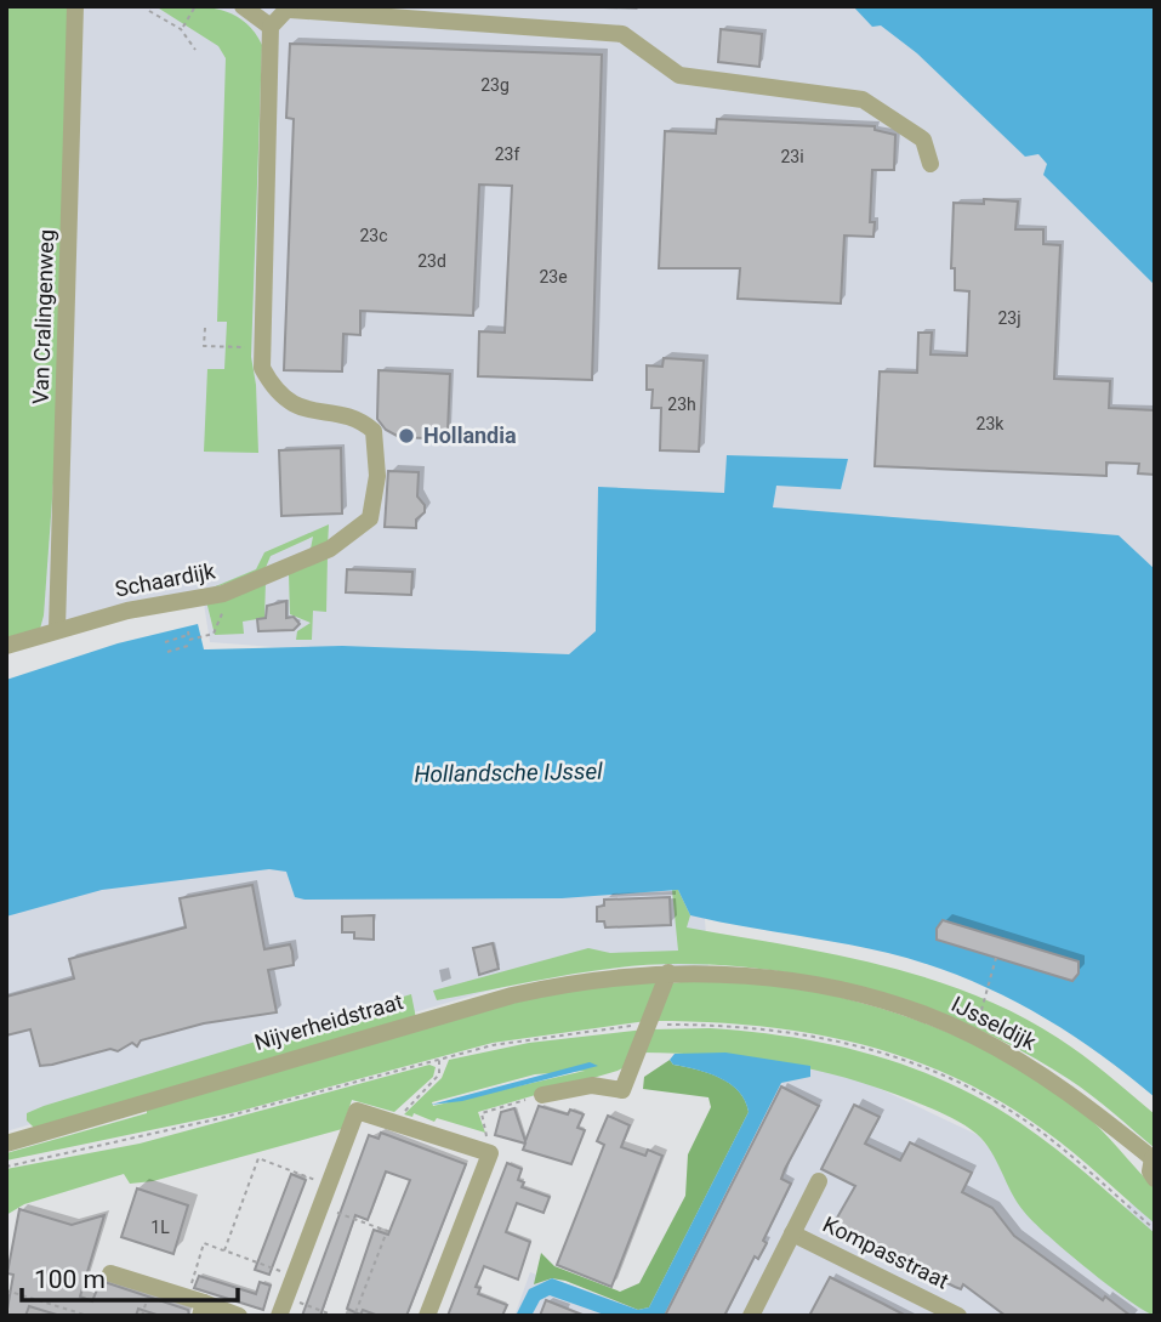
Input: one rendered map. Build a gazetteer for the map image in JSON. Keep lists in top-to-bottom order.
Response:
{
  "streets": {
    "street": [
      "Van Cralingenweg",
      "Schaardijk",
      "Nijverheidstraat",
      "IJsseldijk",
      "Kompasstraat"
    ]
  },
  "crossings": [
    ["Van Cralingenweg", "Schaardijk"],
    ["Nijverheidstraat", "IJsseldijk"]
  ],
  "water": ["Hollandsche IJssel"],
  "places": ["Hollandia"],
  "house_numbers": [
    "23g",
    "23f",
    "23i",
    "23c",
    "23d",
    "23e",
    "23j",
    "23h",
    "23k",
    "1L"
  ],
  "scale_bar": "100 m"
}
